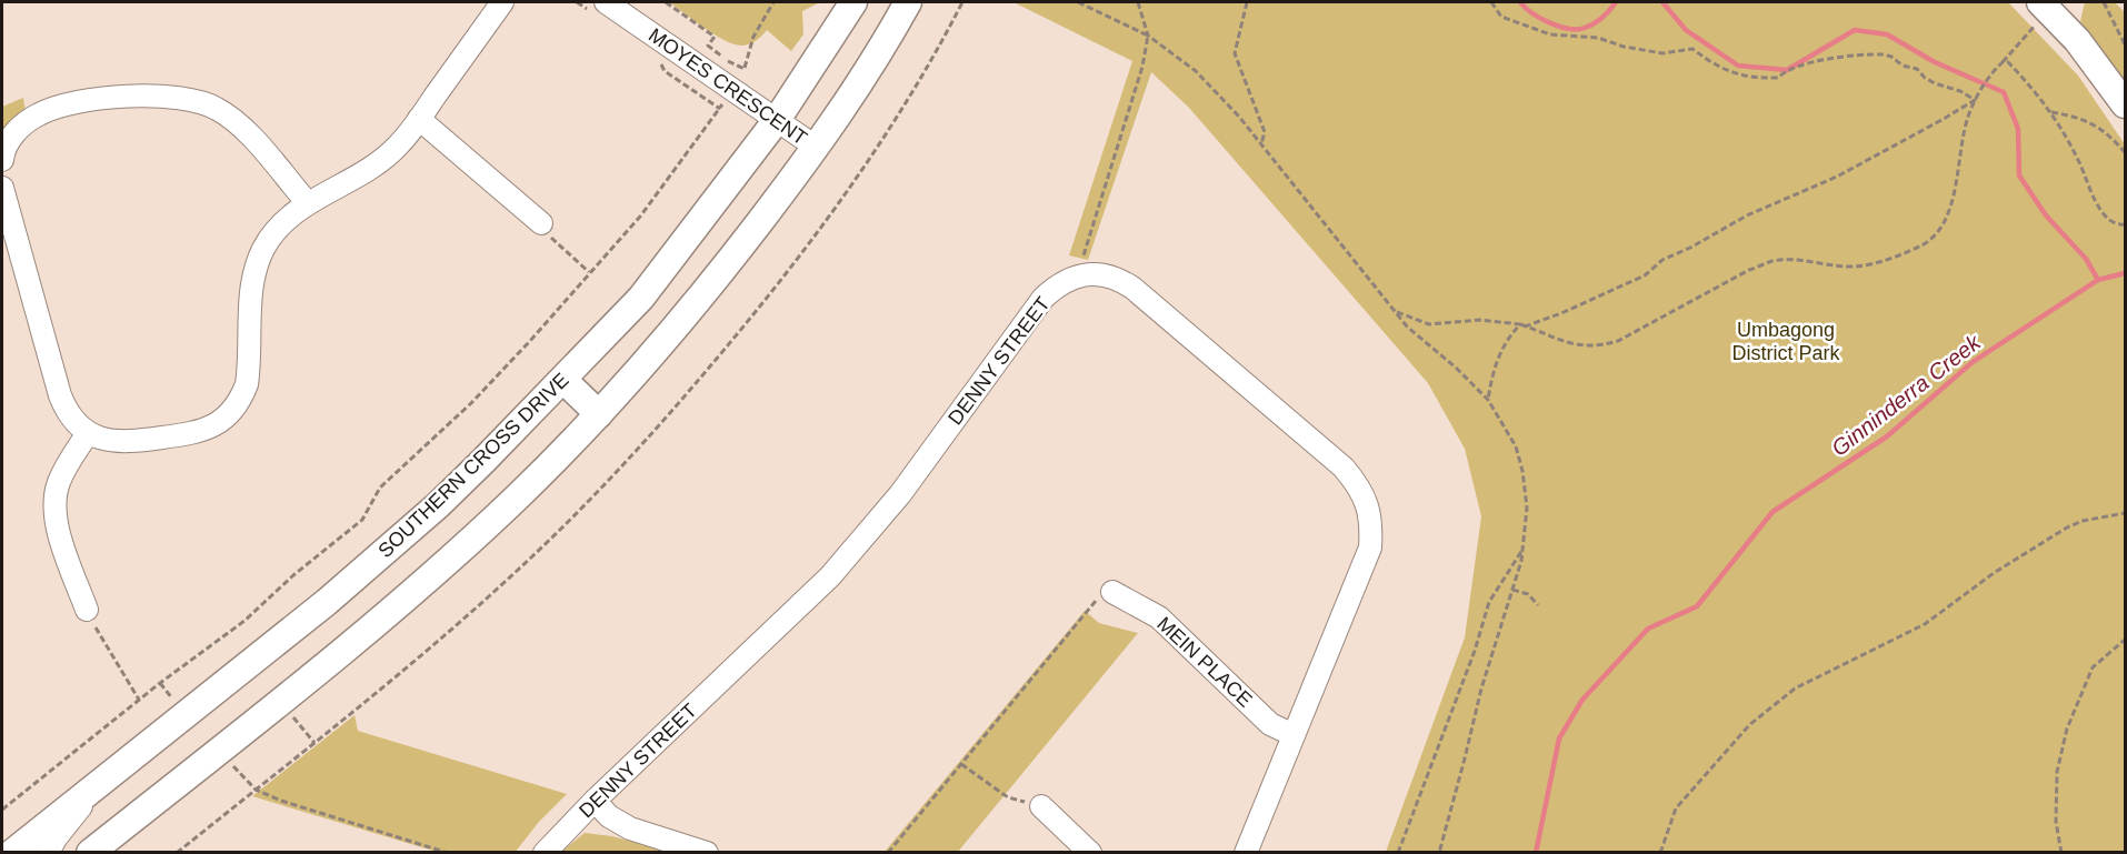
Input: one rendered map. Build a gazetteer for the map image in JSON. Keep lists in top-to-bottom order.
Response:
{
  "streets": {
    "main road": ["SOUTHERN CROSS DRIVE"],
    "street": ["MOYES CRESCENT", "DENNY STREET", "MEIN PLACE"]
  },
  "crossings": [
    ["MOYES CRESCENT", "SOUTHERN CROSS DRIVE"]
  ],
  "water": ["Ginninderra Creek"],
  "parks": ["Umbagong District Park"]
}
